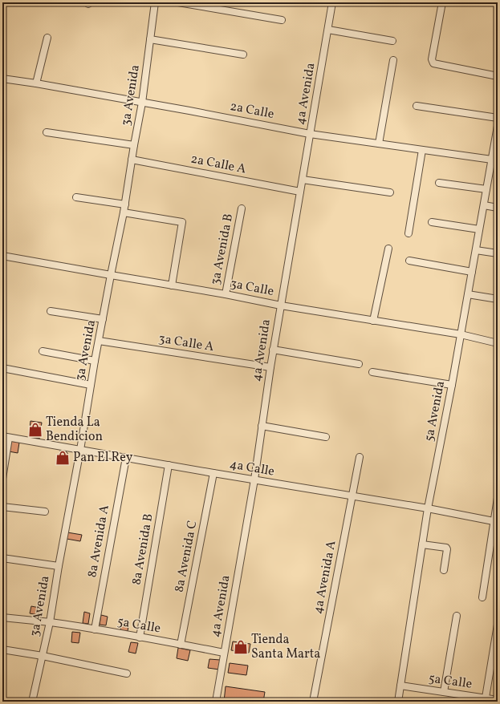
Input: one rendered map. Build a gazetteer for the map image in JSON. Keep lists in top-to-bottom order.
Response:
{
  "streets": {
    "street": [
      "4a Avenida",
      "3a Avenida",
      "2a Calle",
      "2a Calle A",
      "3a Avenida B",
      "3a Calle",
      "3a Calle A",
      "5a Avenida",
      "4a Calle",
      "8a Avenida A",
      "8a Avenida B",
      "8a Avenida C",
      "4a Avenida A",
      "5a Calle"
    ]
  },
  "crossings": [
    ["4a Avenida", "2a Calle"],
    ["4a Avenida", "2a Calle A"],
    ["4a Avenida", "3a Calle"],
    ["4a Avenida", "3a Calle A"],
    ["4a Avenida", "4a Calle"],
    ["4a Avenida", "5a Calle"],
    ["3a Avenida", "2a Calle"],
    ["3a Avenida", "2a Calle A"],
    ["3a Avenida", "3a Calle"],
    ["3a Avenida", "3a Calle A"],
    ["3a Avenida", "4a Calle"],
    ["3a Avenida", "5a Calle"],
    ["2a Calle", "5a Avenida"],
    ["3a Avenida B", "3a Calle"],
    ["3a Calle", "5a Avenida"],
    ["5a Avenida", "4a Calle"],
    ["5a Avenida", "5a Calle"],
    ["4a Calle", "8a Avenida A"],
    ["4a Calle", "8a Avenida B"],
    ["4a Calle", "8a Avenida C"],
    ["4a Calle", "4a Avenida A"],
    ["8a Avenida A", "5a Calle"],
    ["8a Avenida B", "5a Calle"],
    ["8a Avenida C", "5a Calle"]
  ],
  "places": {
    "shop": ["Tienda La Bendicion", "Pan El Rey", "Tienda Santa Marta"]
  }
}
